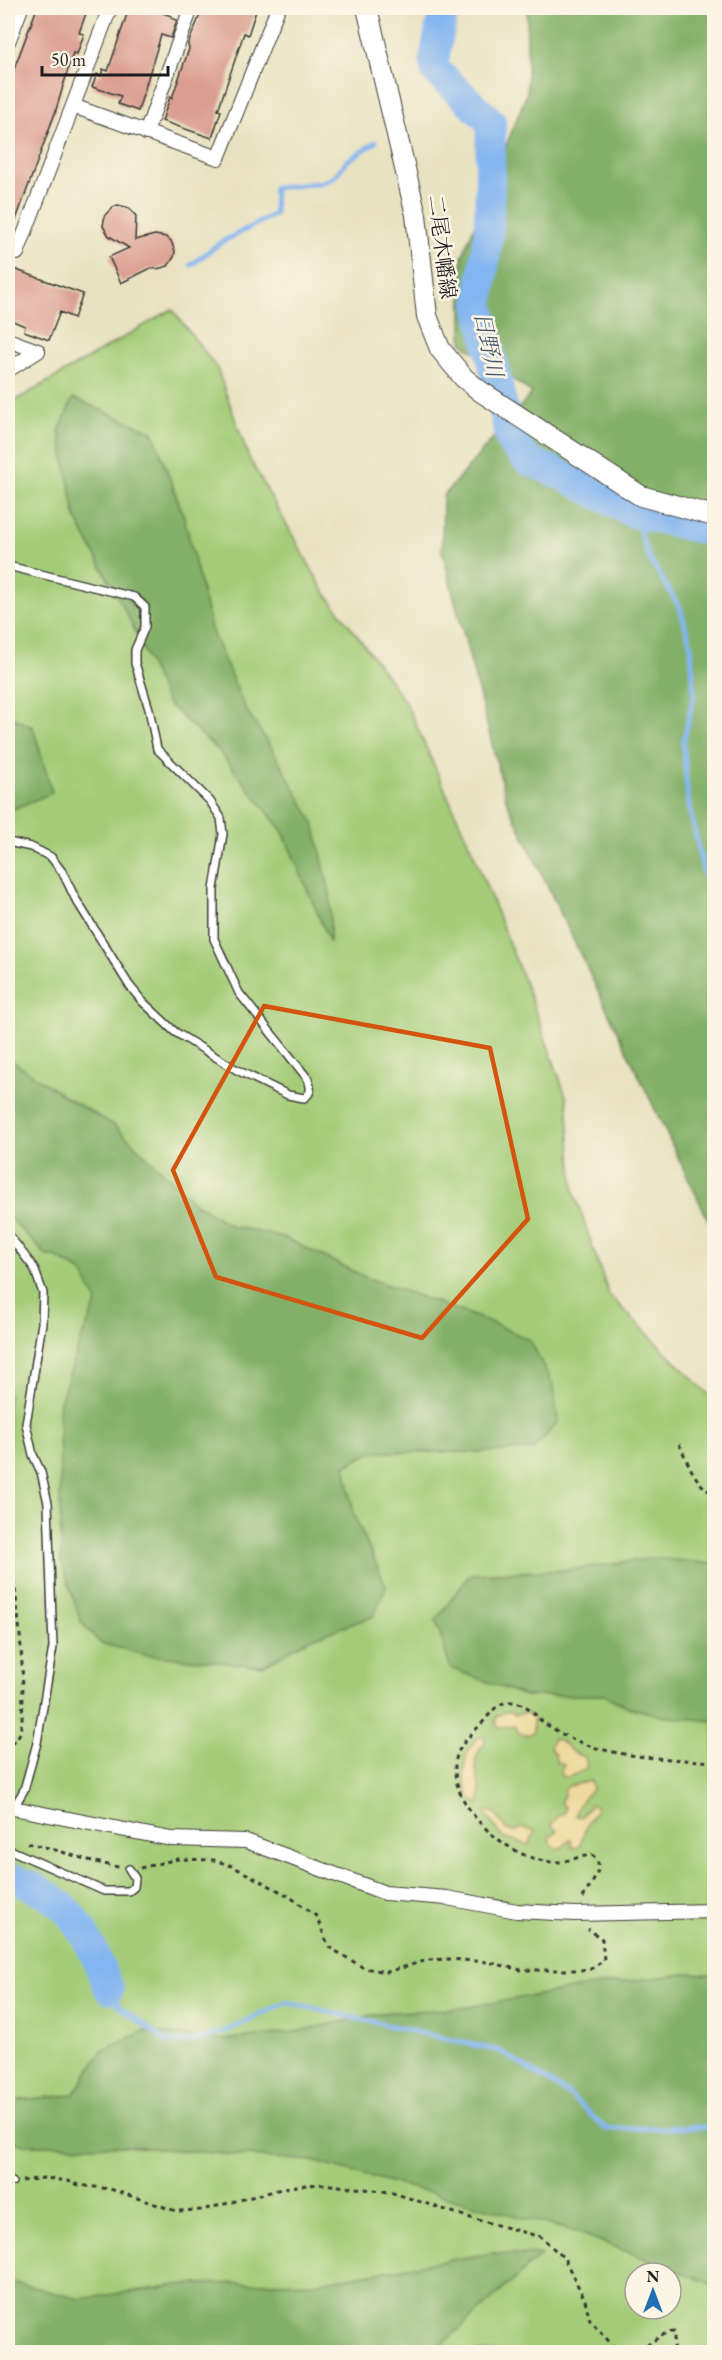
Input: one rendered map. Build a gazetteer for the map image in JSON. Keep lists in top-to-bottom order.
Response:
{
  "streets": {
    "main road": ["二尾木幡線"]
  },
  "water": ["日野川"],
  "scale_bar": "50 m",
  "north": "top"
}
